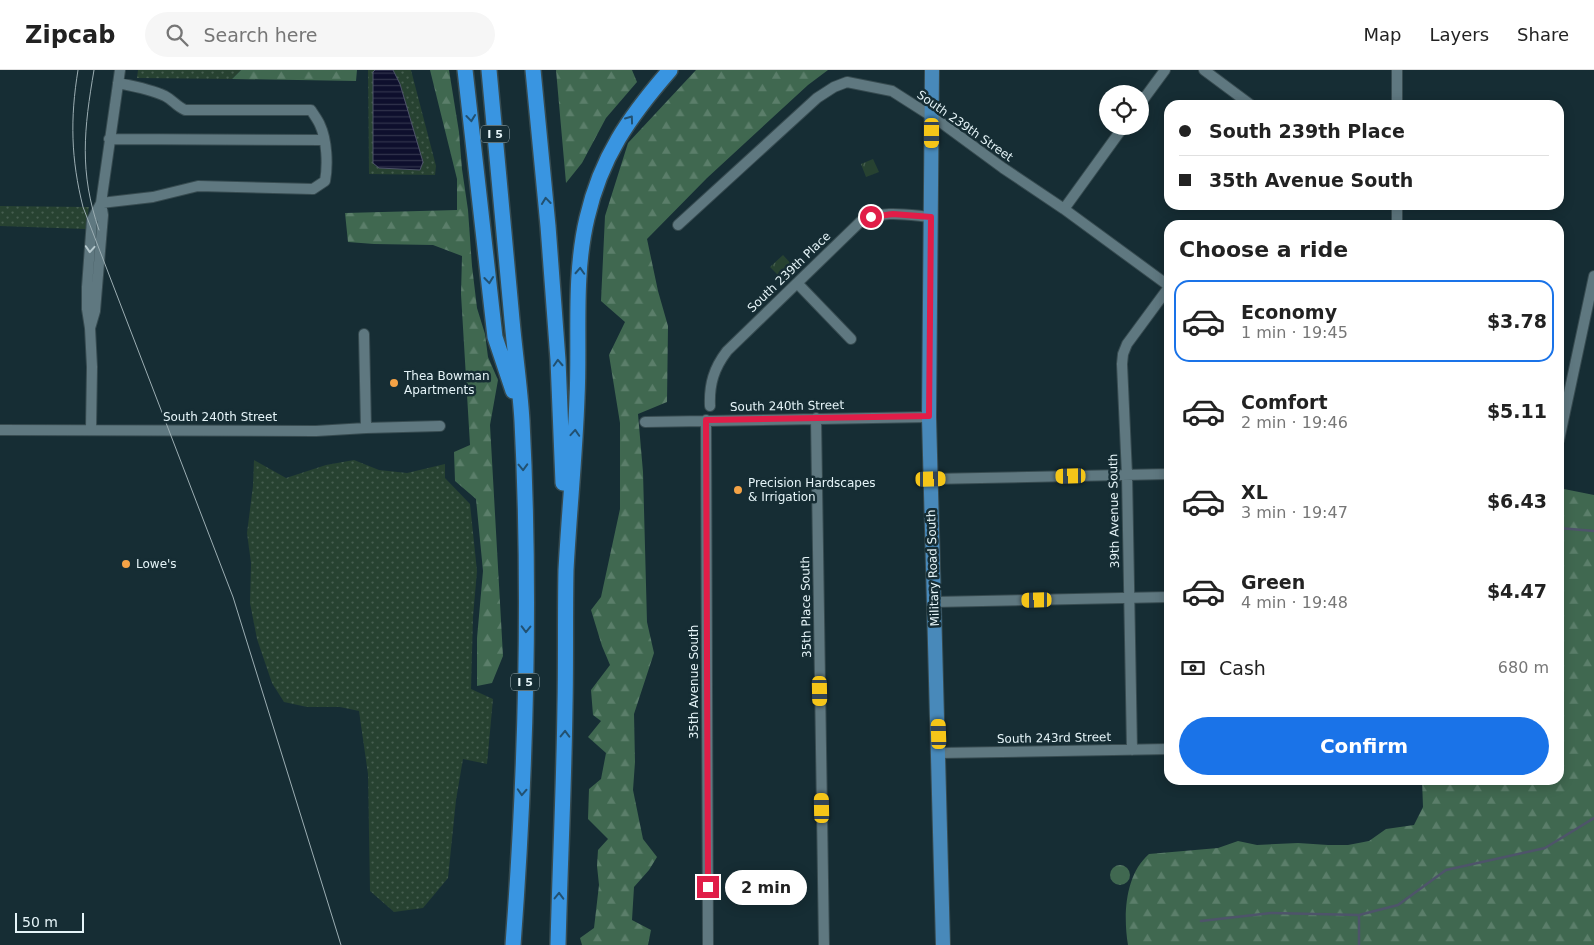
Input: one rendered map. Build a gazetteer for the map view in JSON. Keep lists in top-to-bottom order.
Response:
{
  "streets": {
    "highway": ["I 5"],
    "main road": ["Military Road South"],
    "street": [
      "South 239th Street",
      "South 239th Place",
      "South 240th Street",
      "39th Avenue South",
      "35th Place South",
      "35th Avenue South",
      "South 243rd Street"
    ]
  },
  "crossings": [
    ["South 239th Street", "Military Road South"],
    ["South 239th Place", "Military Road South"],
    ["South 240th Street", "Military Road South"],
    ["South 240th Street", "35th Place South"],
    ["South 240th Street", "35th Avenue South"],
    ["39th Avenue South", "South 243rd Street"],
    ["Military Road South", "South 243rd Street"]
  ],
  "places": ["Thea Bowman Apartments", "Precision Hardscapes & Irrigation", "Lowe's"],
  "scale_bar": "50 m",
  "page": {
    "header": "Zipcab",
    "search": "Search here",
    "nav": ["Map", "Layers", "Share"],
    "banner": ["South 239th Place", "35th Avenue South"],
    "heading": "Choose a ride",
    "list": [
      {
        "name": "Economy",
        "note": "1 min · 19:45",
        "value": "$3.78"
      },
      {
        "name": "Comfort",
        "note": "2 min · 19:46",
        "value": "$5.11"
      },
      {
        "name": "XL",
        "note": "3 min · 19:47",
        "value": "$6.43"
      },
      {
        "name": "Green",
        "note": "4 min · 19:48",
        "value": "$4.47"
      }
    ],
    "pay": ["Cash", "680 m"],
    "buttons": "Confirm",
    "bubble": "2 min",
    "scale": "50 m"
  }
}
